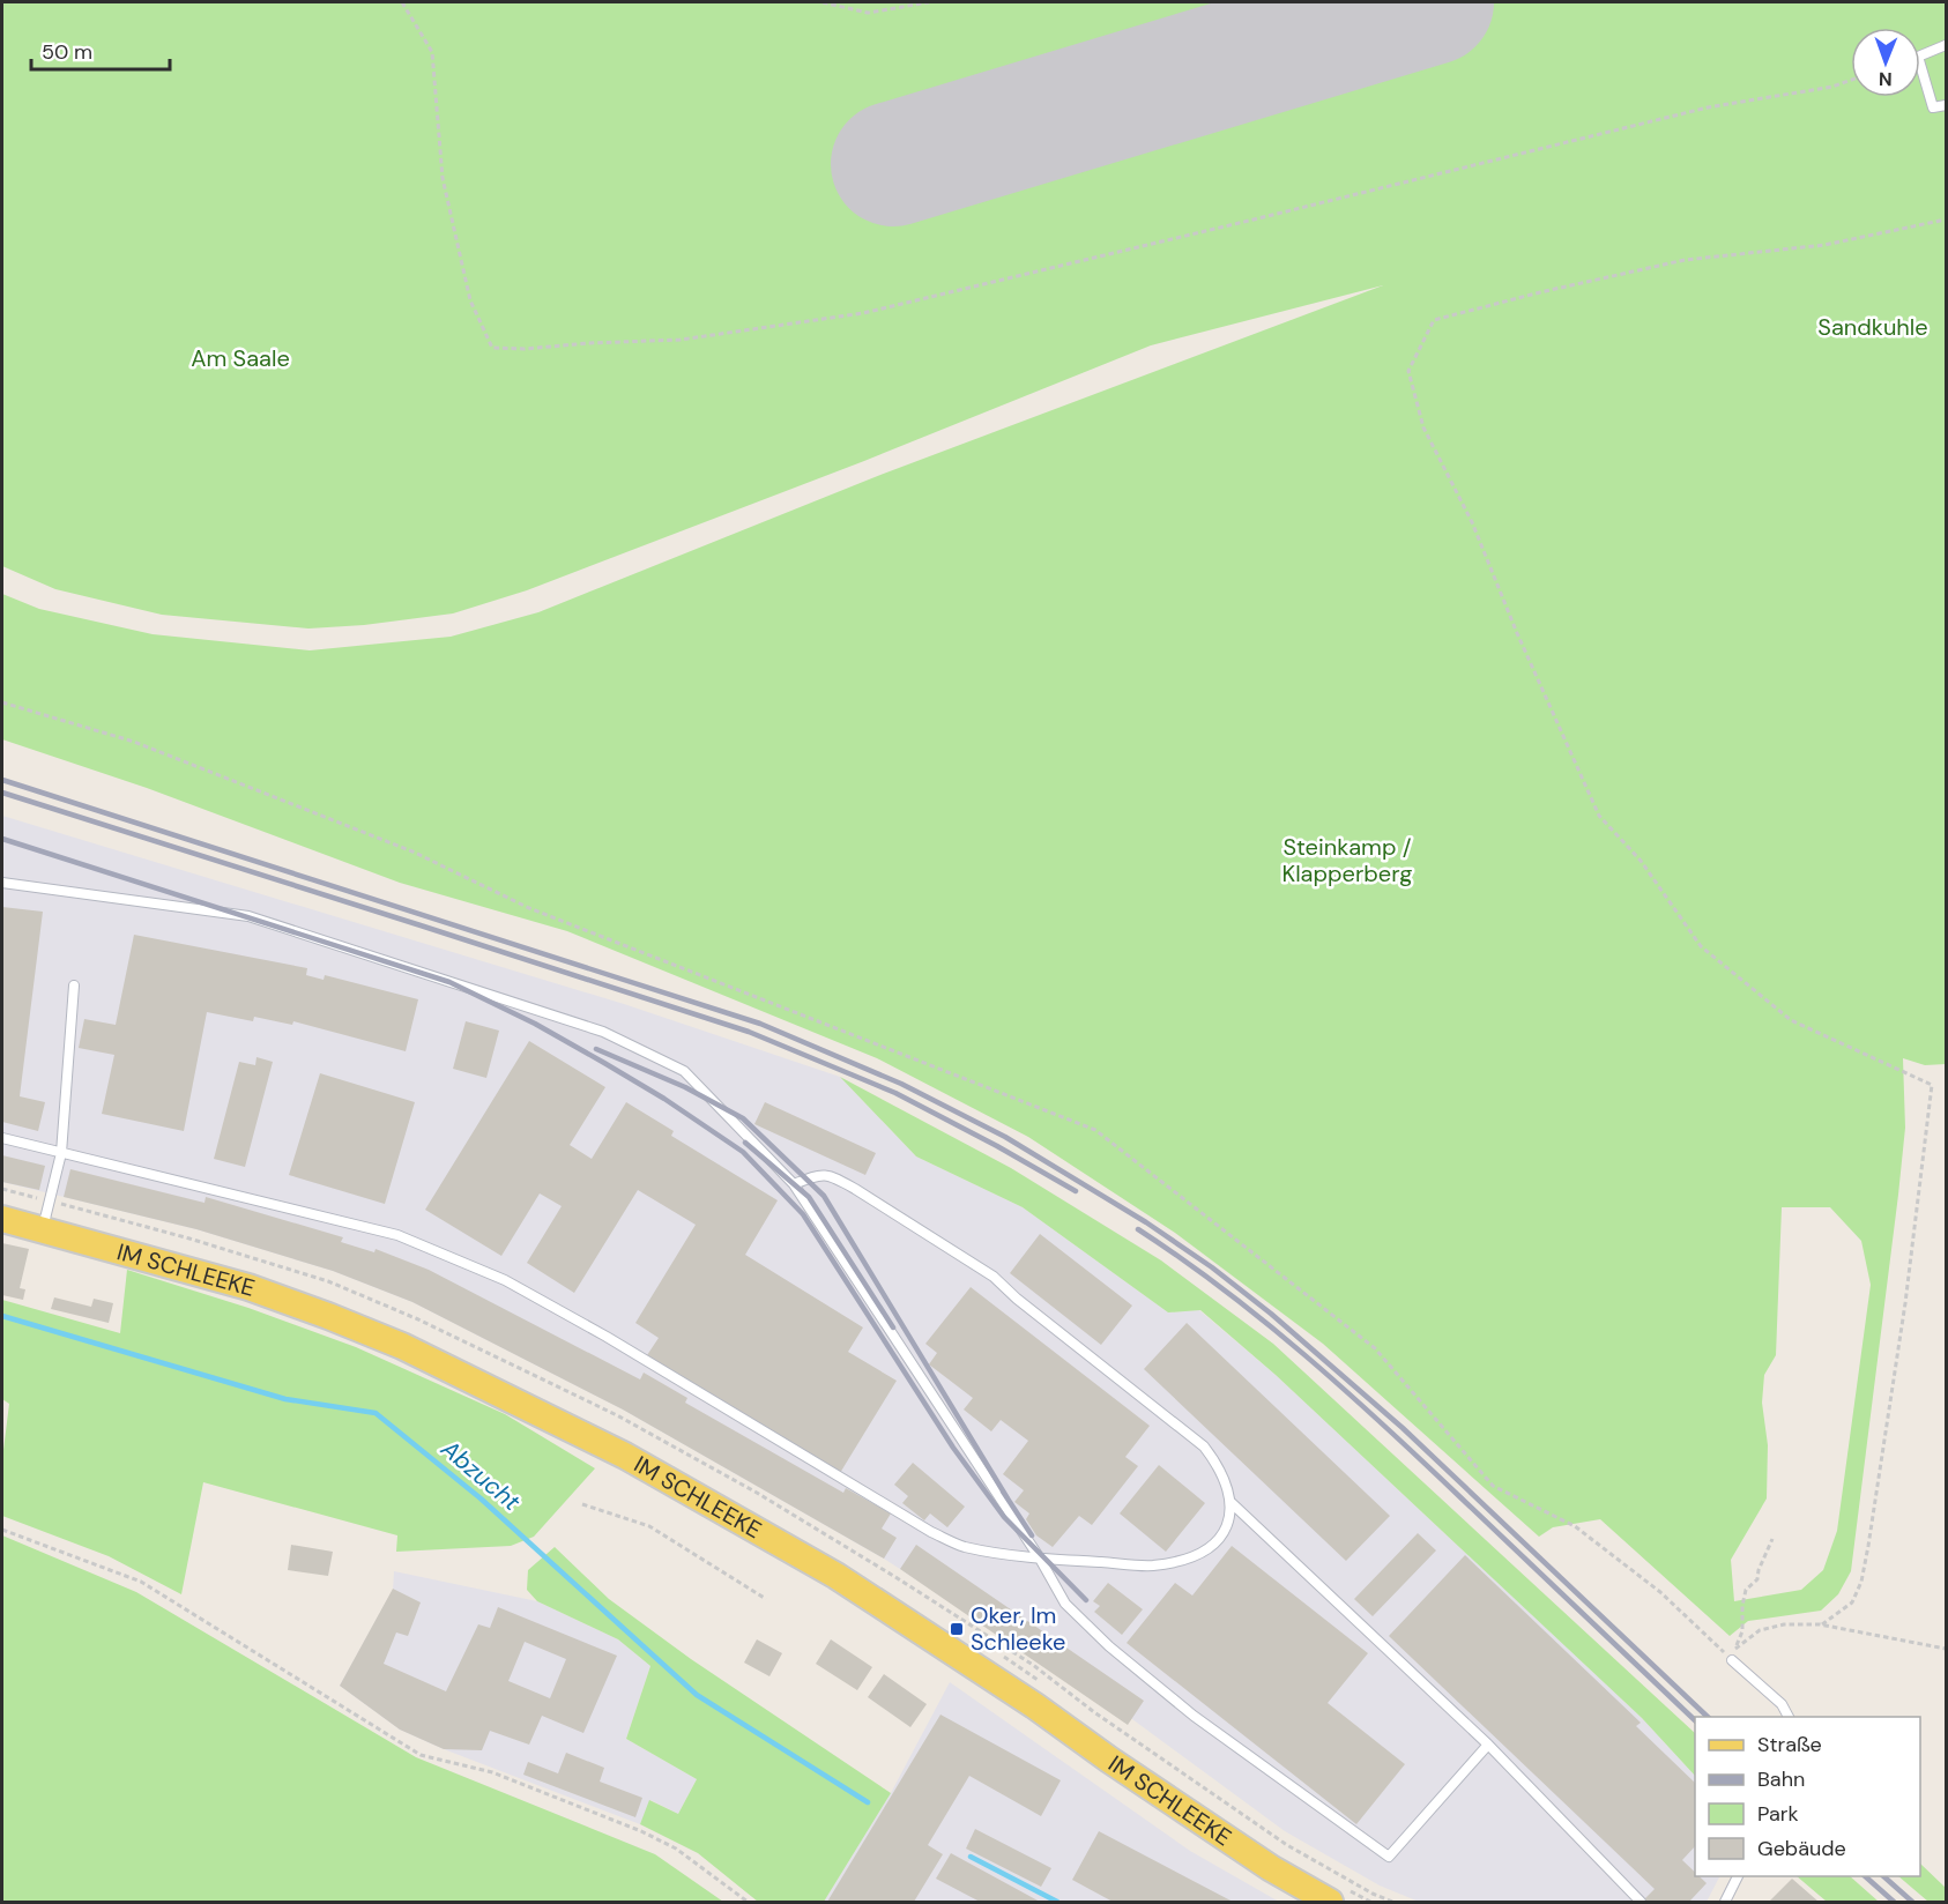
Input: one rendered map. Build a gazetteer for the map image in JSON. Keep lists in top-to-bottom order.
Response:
{
  "streets": {
    "main road": ["IM SCHLEEKE"]
  },
  "water": ["Abzucht"],
  "parks": ["Sandkuhle", "Am Saale", "Steinkamp / Klapperberg"],
  "places": {
    "transit": ["Oker, Im Schleeke"]
  },
  "legend": [
    "Straße",
    "Bahn",
    "Park",
    "Gebäude"
  ],
  "scale_bar": "50 m",
  "north": "bottom"
}
